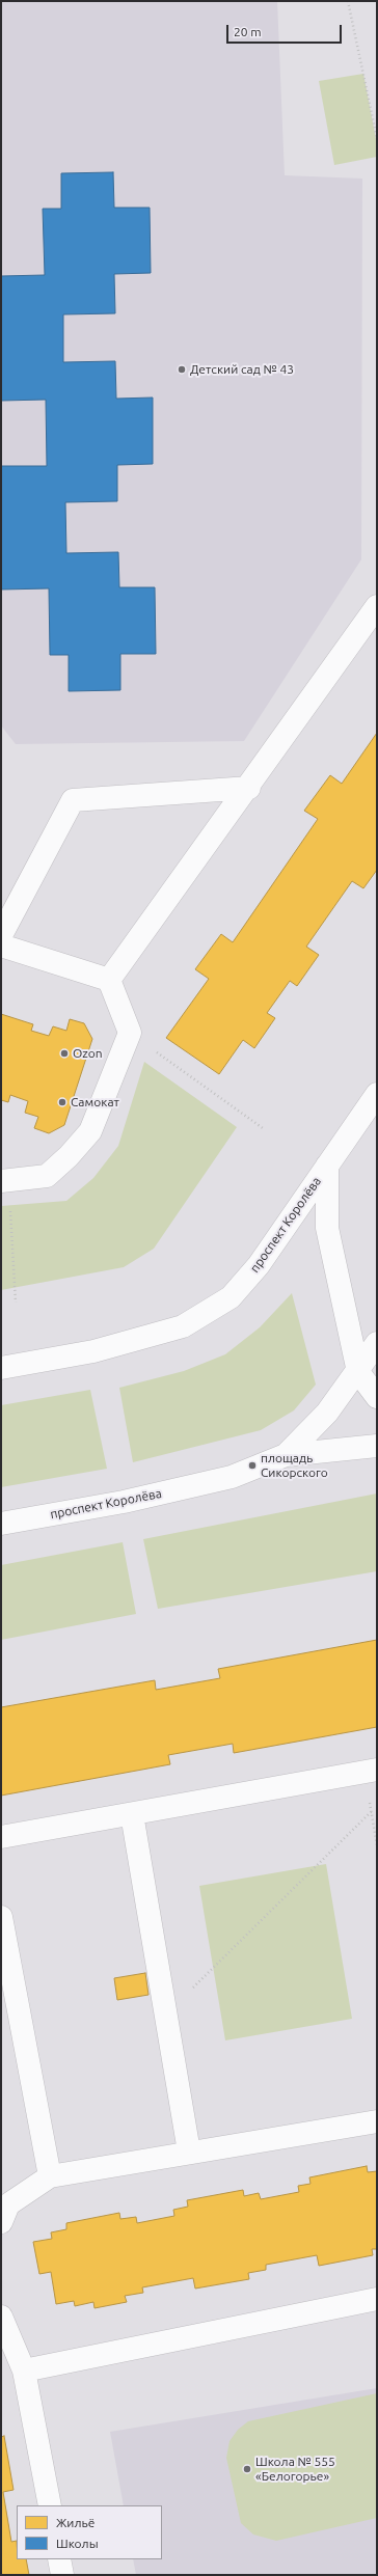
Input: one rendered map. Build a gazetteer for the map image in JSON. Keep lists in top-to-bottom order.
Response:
{
  "streets": {
    "street": ["проспект Королёва"]
  },
  "places": [
    "Детский сад № 43",
    "Ozon",
    "Самокат",
    "площадь Сикорского",
    "Школа № 555 «Белогорье»"
  ],
  "legend": ["Жильё", "Школы"],
  "scale_bar": "20 m"
}
